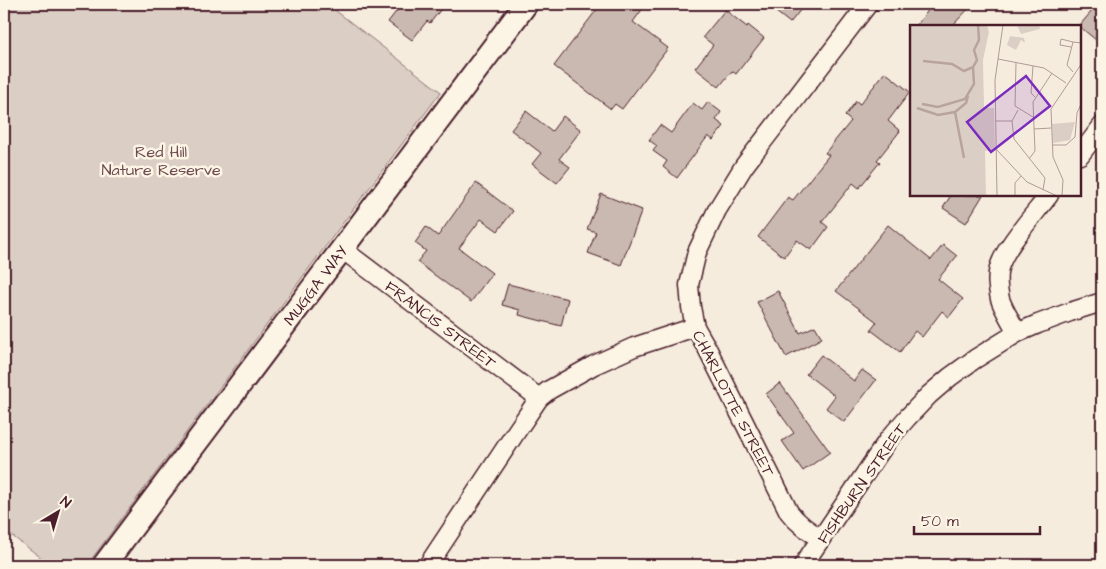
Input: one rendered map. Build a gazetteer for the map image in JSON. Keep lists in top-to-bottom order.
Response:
{
  "streets": {
    "main road": ["MUGGA WAY"],
    "street": ["FRANCIS STREET", "CHARLOTTE STREET", "FISHBURN STREET"]
  },
  "crossings": [
    ["MUGGA WAY", "FRANCIS STREET"],
    ["CHARLOTTE STREET", "FISHBURN STREET"]
  ],
  "parks": ["Red Hill Nature Reserve"],
  "scale_bar": "50 m",
  "north": "top right"
}
